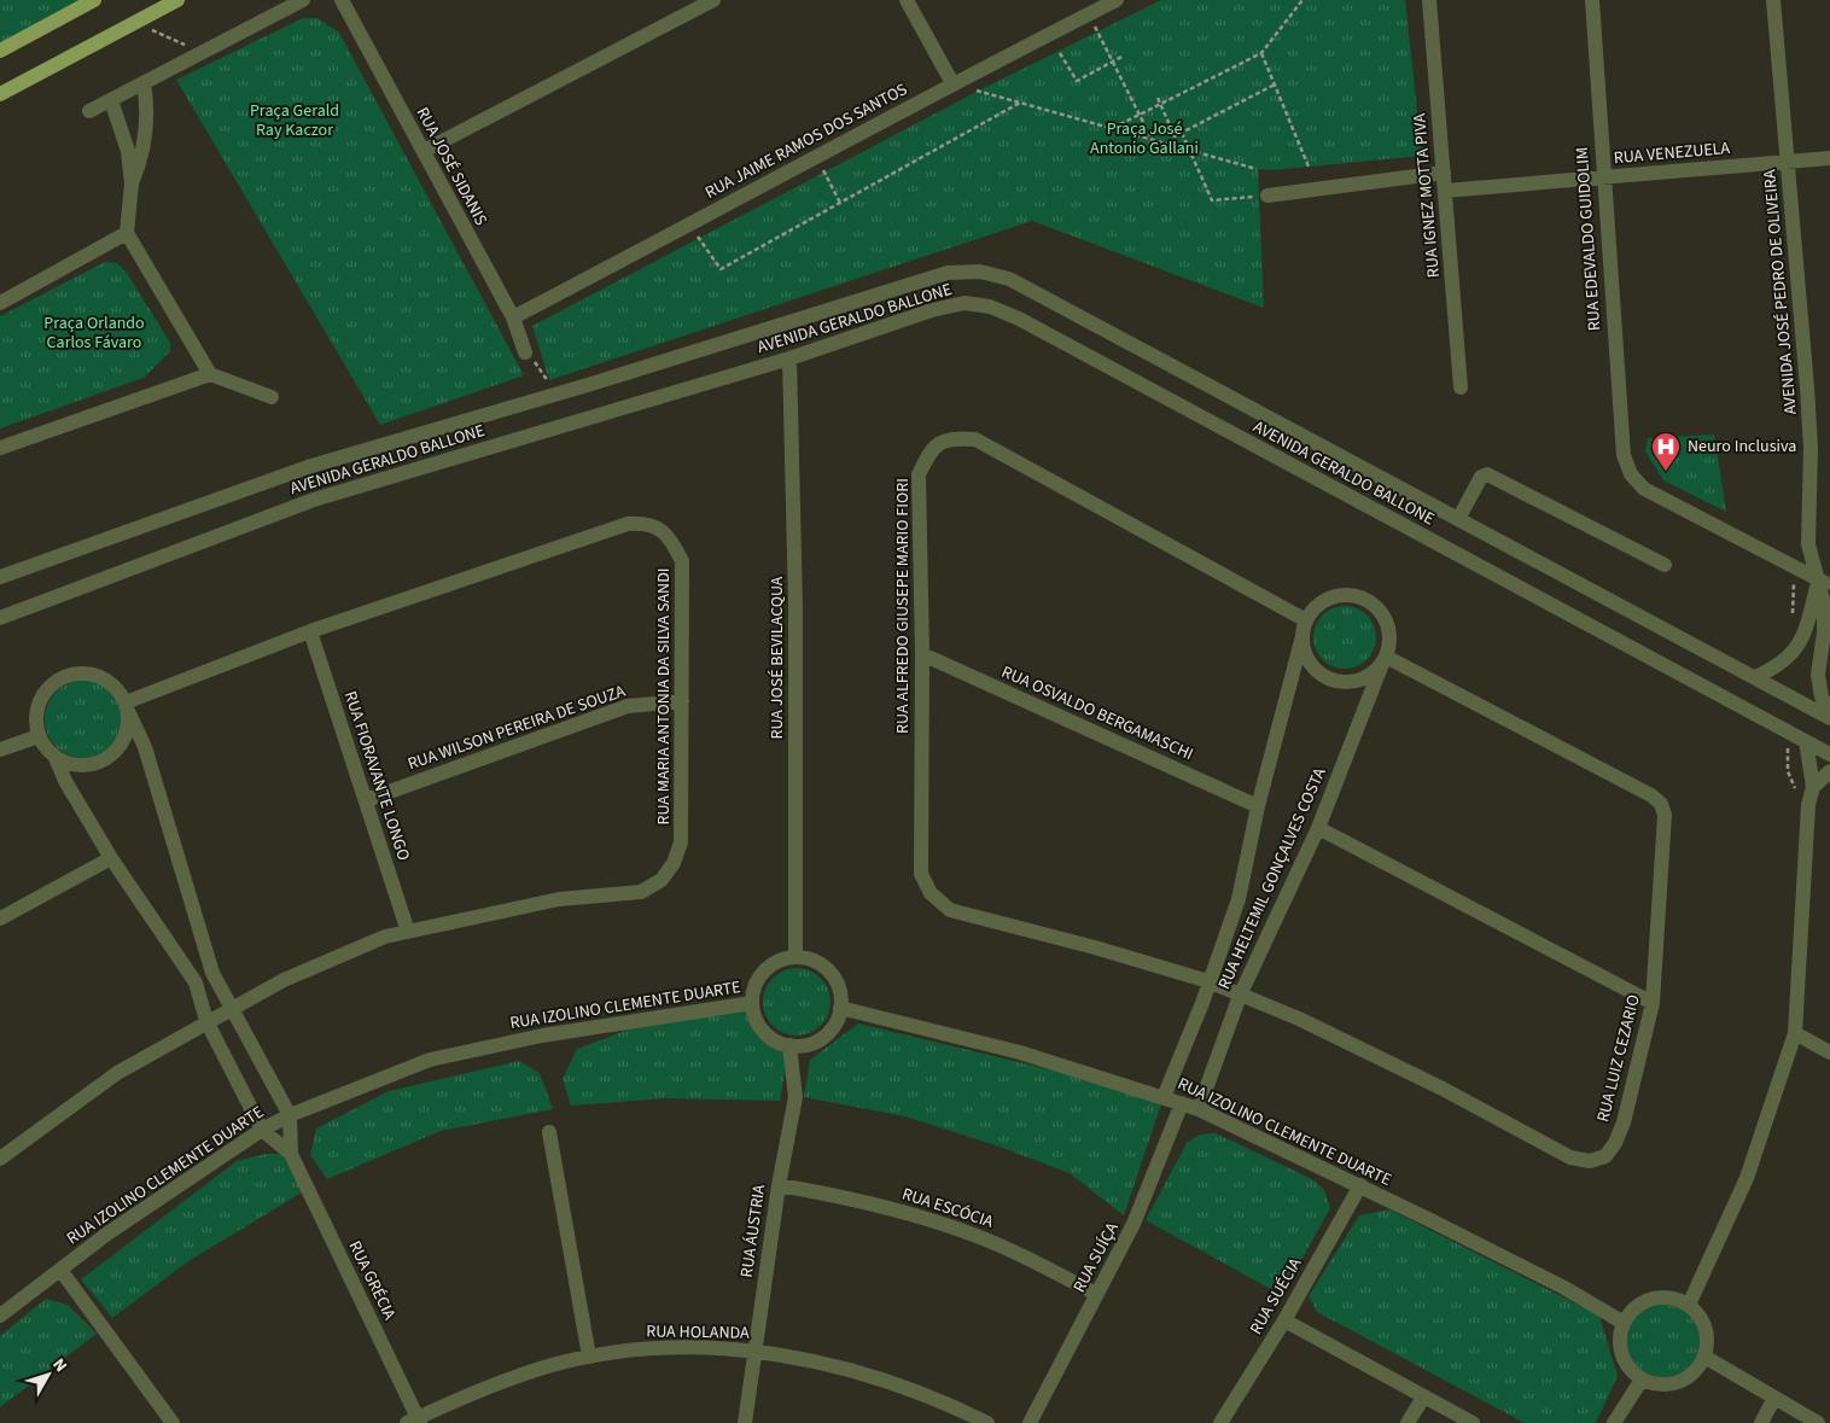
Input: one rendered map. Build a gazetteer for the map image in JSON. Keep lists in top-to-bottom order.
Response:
{
  "streets": {
    "street": [
      "RUA JAIME RAMOS DOS SANTOS",
      "RUA VENEZUELA",
      "RUA JOSÉ SIDANIS",
      "RUA IGNEZ MOTTA PIVA",
      "RUA EDEVALDO GUIDOLIM",
      "AVENIDA JOSÉ PEDRO DE OLIVEIRA",
      "AVENIDA GERALDO BALLONE",
      "RUA ALFREDO GIUSEPE MARIO FIORI",
      "RUA JOSÉ BEVILACQUA",
      "RUA MARIA ANTONIA DA SILVA SANDI",
      "RUA OSVALDO BERGAMASCHI",
      "RUA WILSON PEREIRA DE SOUZA",
      "RUA FIORAVANTE LONGO",
      "RUA HELTEMIL GONÇALVES COSTA",
      "RUA IZOLINO CLEMENTE DUARTE",
      "RUA LUIZ CEZARIO",
      "RUA ESCÓCIA",
      "RUA ÁUSTRIA",
      "RUA SUÍÇA",
      "RUA GRÉCIA",
      "RUA SUÉCIA",
      "RUA HOLANDA"
    ]
  },
  "crossings": [
    ["RUA JAIME RAMOS DOS SANTOS", "RUA JOSÉ SIDANIS"],
    ["RUA VENEZUELA", "RUA IGNEZ MOTTA PIVA"],
    ["RUA VENEZUELA", "RUA EDEVALDO GUIDOLIM"],
    ["RUA VENEZUELA", "AVENIDA JOSÉ PEDRO DE OLIVEIRA"],
    ["RUA EDEVALDO GUIDOLIM", "AVENIDA JOSÉ PEDRO DE OLIVEIRA"],
    ["AVENIDA JOSÉ PEDRO DE OLIVEIRA", "AVENIDA GERALDO BALLONE"],
    ["AVENIDA GERALDO BALLONE", "RUA JOSÉ BEVILACQUA"],
    ["RUA ALFREDO GIUSEPE MARIO FIORI", "RUA OSVALDO BERGAMASCHI"],
    ["RUA ALFREDO GIUSEPE MARIO FIORI", "RUA HELTEMIL GONÇALVES COSTA"],
    ["RUA ALFREDO GIUSEPE MARIO FIORI", "RUA LUIZ CEZARIO"],
    ["RUA JOSÉ BEVILACQUA", "RUA IZOLINO CLEMENTE DUARTE"],
    ["RUA JOSÉ BEVILACQUA", "RUA ÁUSTRIA"],
    ["RUA MARIA ANTONIA DA SILVA SANDI", "RUA WILSON PEREIRA DE SOUZA"],
    ["RUA MARIA ANTONIA DA SILVA SANDI", "RUA FIORAVANTE LONGO"],
    ["RUA OSVALDO BERGAMASCHI", "RUA HELTEMIL GONÇALVES COSTA"],
    ["RUA WILSON PEREIRA DE SOUZA", "RUA FIORAVANTE LONGO"],
    ["RUA HELTEMIL GONÇALVES COSTA", "RUA IZOLINO CLEMENTE DUARTE"],
    ["RUA HELTEMIL GONÇALVES COSTA", "RUA LUIZ CEZARIO"],
    ["RUA IZOLINO CLEMENTE DUARTE", "RUA ÁUSTRIA"],
    ["RUA IZOLINO CLEMENTE DUARTE", "RUA SUÍÇA"],
    ["RUA IZOLINO CLEMENTE DUARTE", "RUA GRÉCIA"],
    ["RUA IZOLINO CLEMENTE DUARTE", "RUA SUÉCIA"],
    ["RUA ESCÓCIA", "RUA ÁUSTRIA"],
    ["RUA ESCÓCIA", "RUA SUÍÇA"],
    ["RUA ÁUSTRIA", "RUA HOLANDA"],
    ["RUA GRÉCIA", "RUA HOLANDA"]
  ],
  "parks": ["Praça Gerald Ray Kaczor", "Praça José Antonio Gallani", "Praça Orlando Carlos Fávaro"],
  "places": {
    "hospital": ["Neuro Inclusiva"]
  },
  "north": "top right"
}
